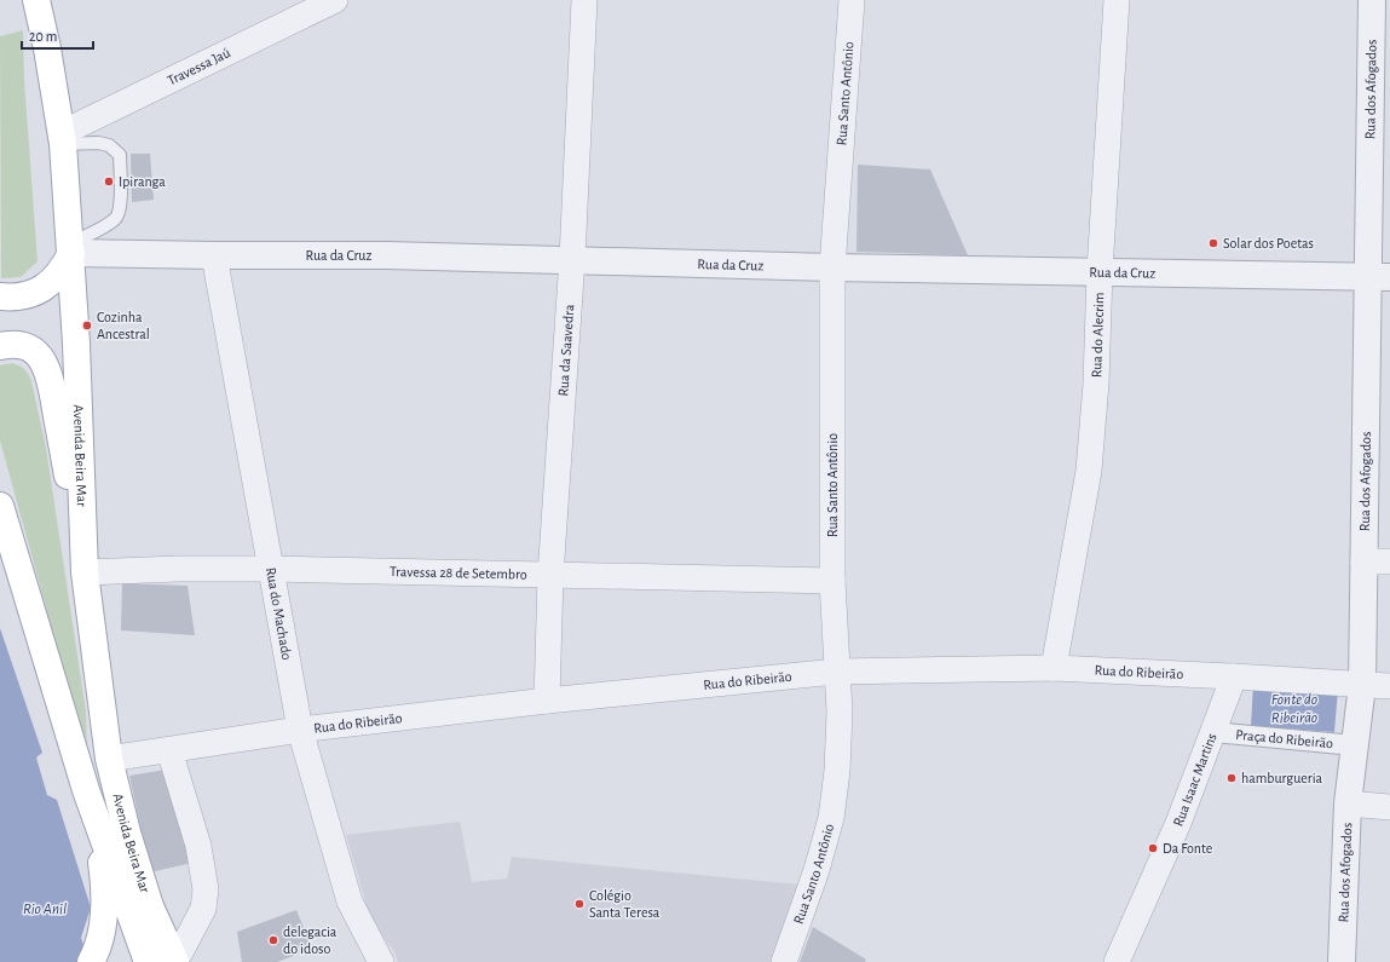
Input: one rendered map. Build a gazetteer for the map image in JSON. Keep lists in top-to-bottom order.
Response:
{
  "streets": {
    "main road": ["Avenida Beira Mar"],
    "street": [
      "Travessa Jaú",
      "Rua dos Afogados",
      "Rua Santo Antônio",
      "Rua da Cruz",
      "Rua do Alecrim",
      "Rua da Saavedra",
      "Travessa 28 de Setembro",
      "Rua do Machado",
      "Rua do Ribeirão",
      "Praça do Ribeirão",
      "Rua Isaac Martins"
    ]
  },
  "crossings": [
    ["Travessa Jaú", "Avenida Beira Mar"],
    ["Rua dos Afogados", "Rua da Cruz"],
    ["Rua dos Afogados", "Rua do Ribeirão"],
    ["Rua dos Afogados", "Praça do Ribeirão"],
    ["Rua Santo Antônio", "Rua da Cruz"],
    ["Rua Santo Antônio", "Travessa 28 de Setembro"],
    ["Rua Santo Antônio", "Rua do Ribeirão"],
    ["Rua da Cruz", "Rua do Alecrim"],
    ["Rua da Cruz", "Rua da Saavedra"],
    ["Rua da Cruz", "Avenida Beira Mar"],
    ["Rua da Cruz", "Rua do Machado"],
    ["Rua do Alecrim", "Rua do Ribeirão"],
    ["Rua da Saavedra", "Travessa 28 de Setembro"],
    ["Rua da Saavedra", "Rua do Ribeirão"],
    ["Avenida Beira Mar", "Travessa 28 de Setembro"],
    ["Avenida Beira Mar", "Rua do Ribeirão"],
    ["Travessa 28 de Setembro", "Rua do Machado"],
    ["Rua do Machado", "Rua do Ribeirão"],
    ["Rua do Ribeirão", "Rua Isaac Martins"],
    ["Praça do Ribeirão", "Rua Isaac Martins"]
  ],
  "water": ["Fonte do Ribeirão", "Rio Anil"],
  "places": [
    "Ipiranga",
    "Solar dos Poetas",
    "Cozinha Ancestral",
    "hamburgueria",
    "Da Fonte",
    "Colégio Santa Teresa",
    "delegacia do idoso"
  ],
  "scale_bar": "20 m"
}
